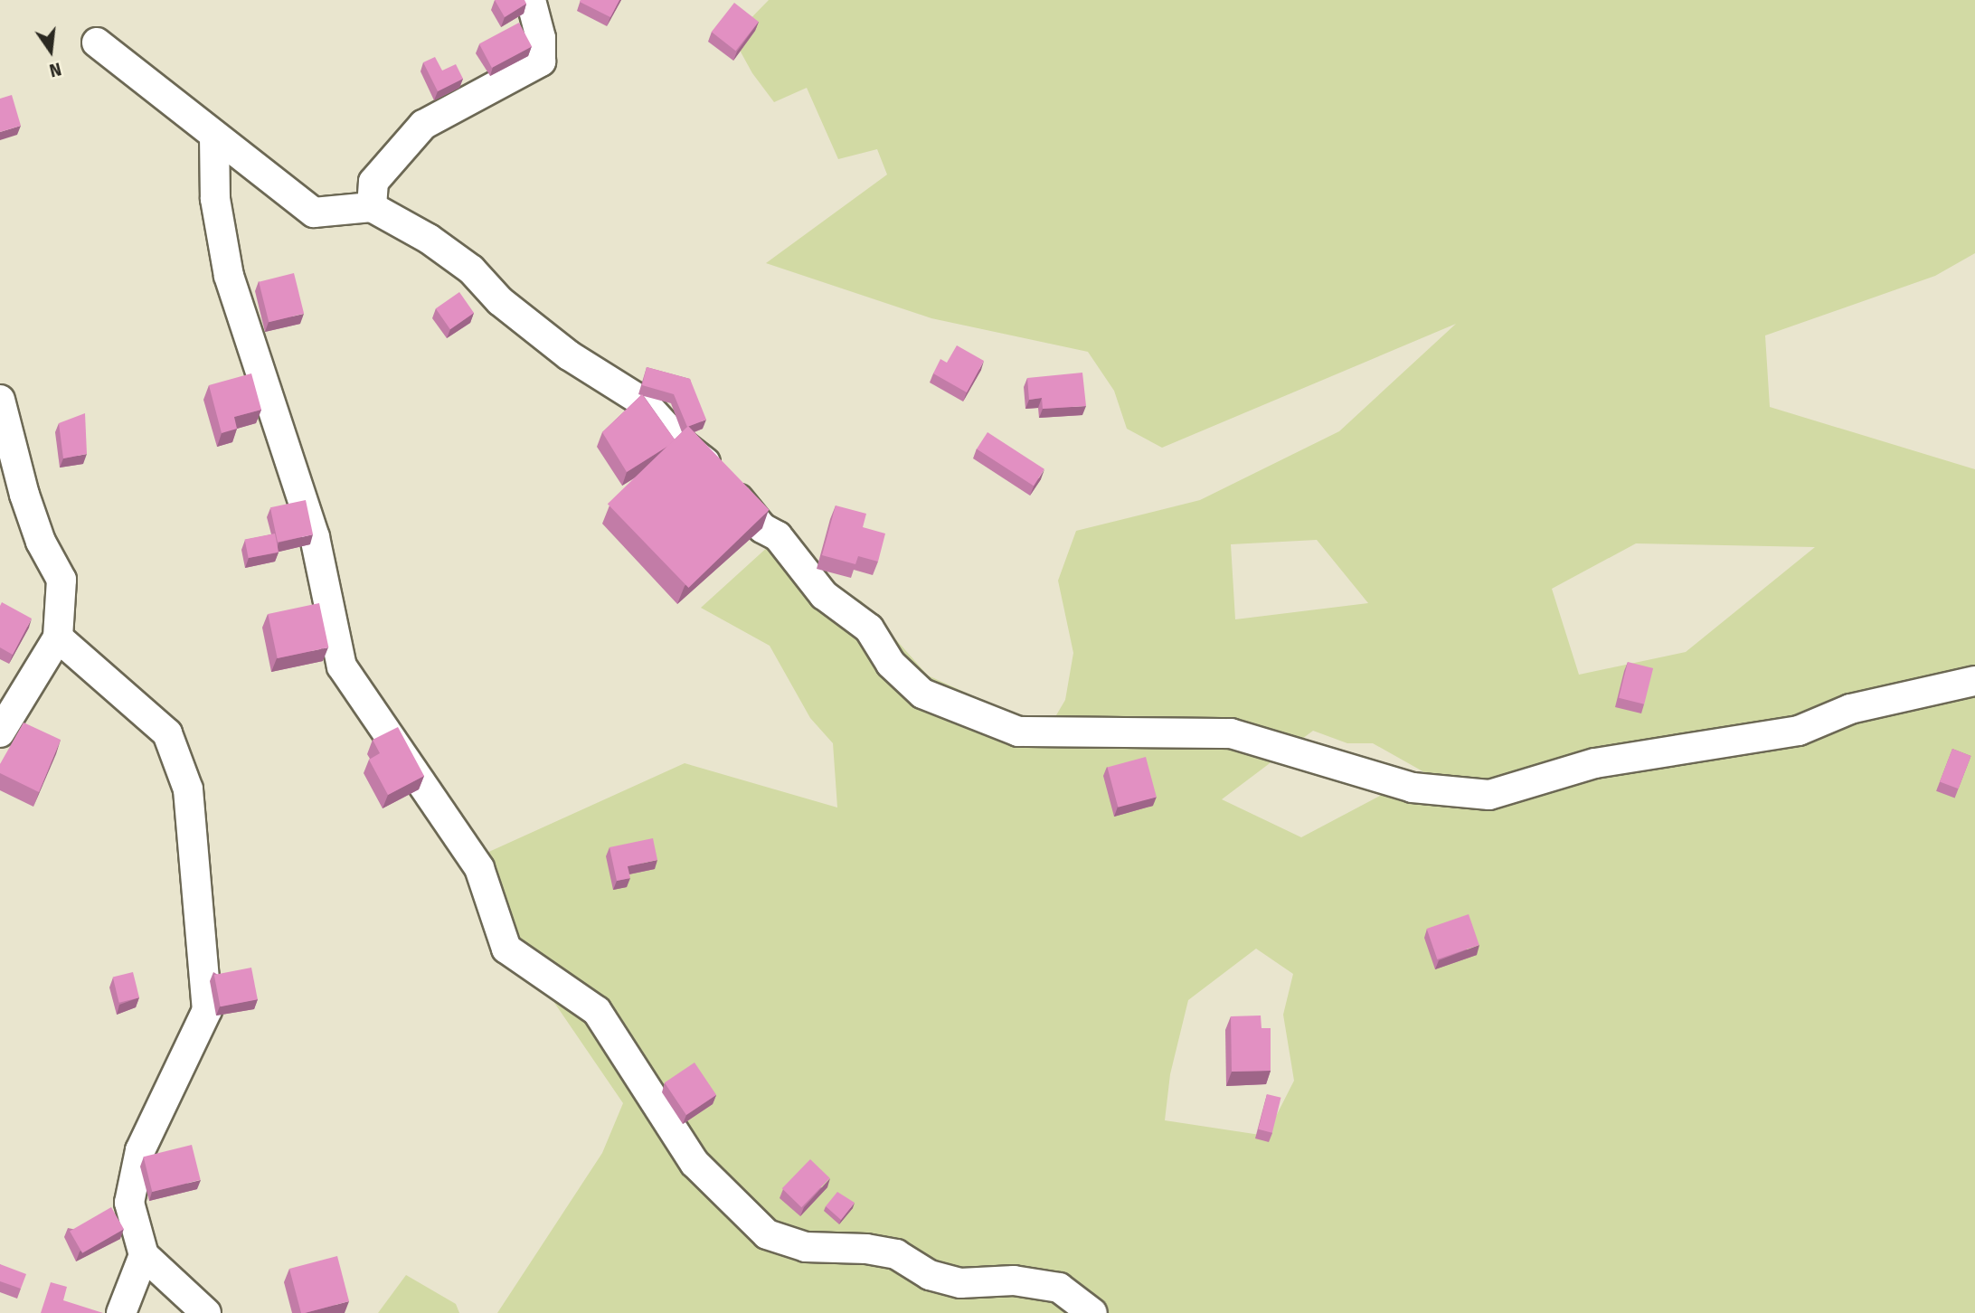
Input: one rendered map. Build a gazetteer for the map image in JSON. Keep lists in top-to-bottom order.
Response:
{
  "north": "bottom"
}
